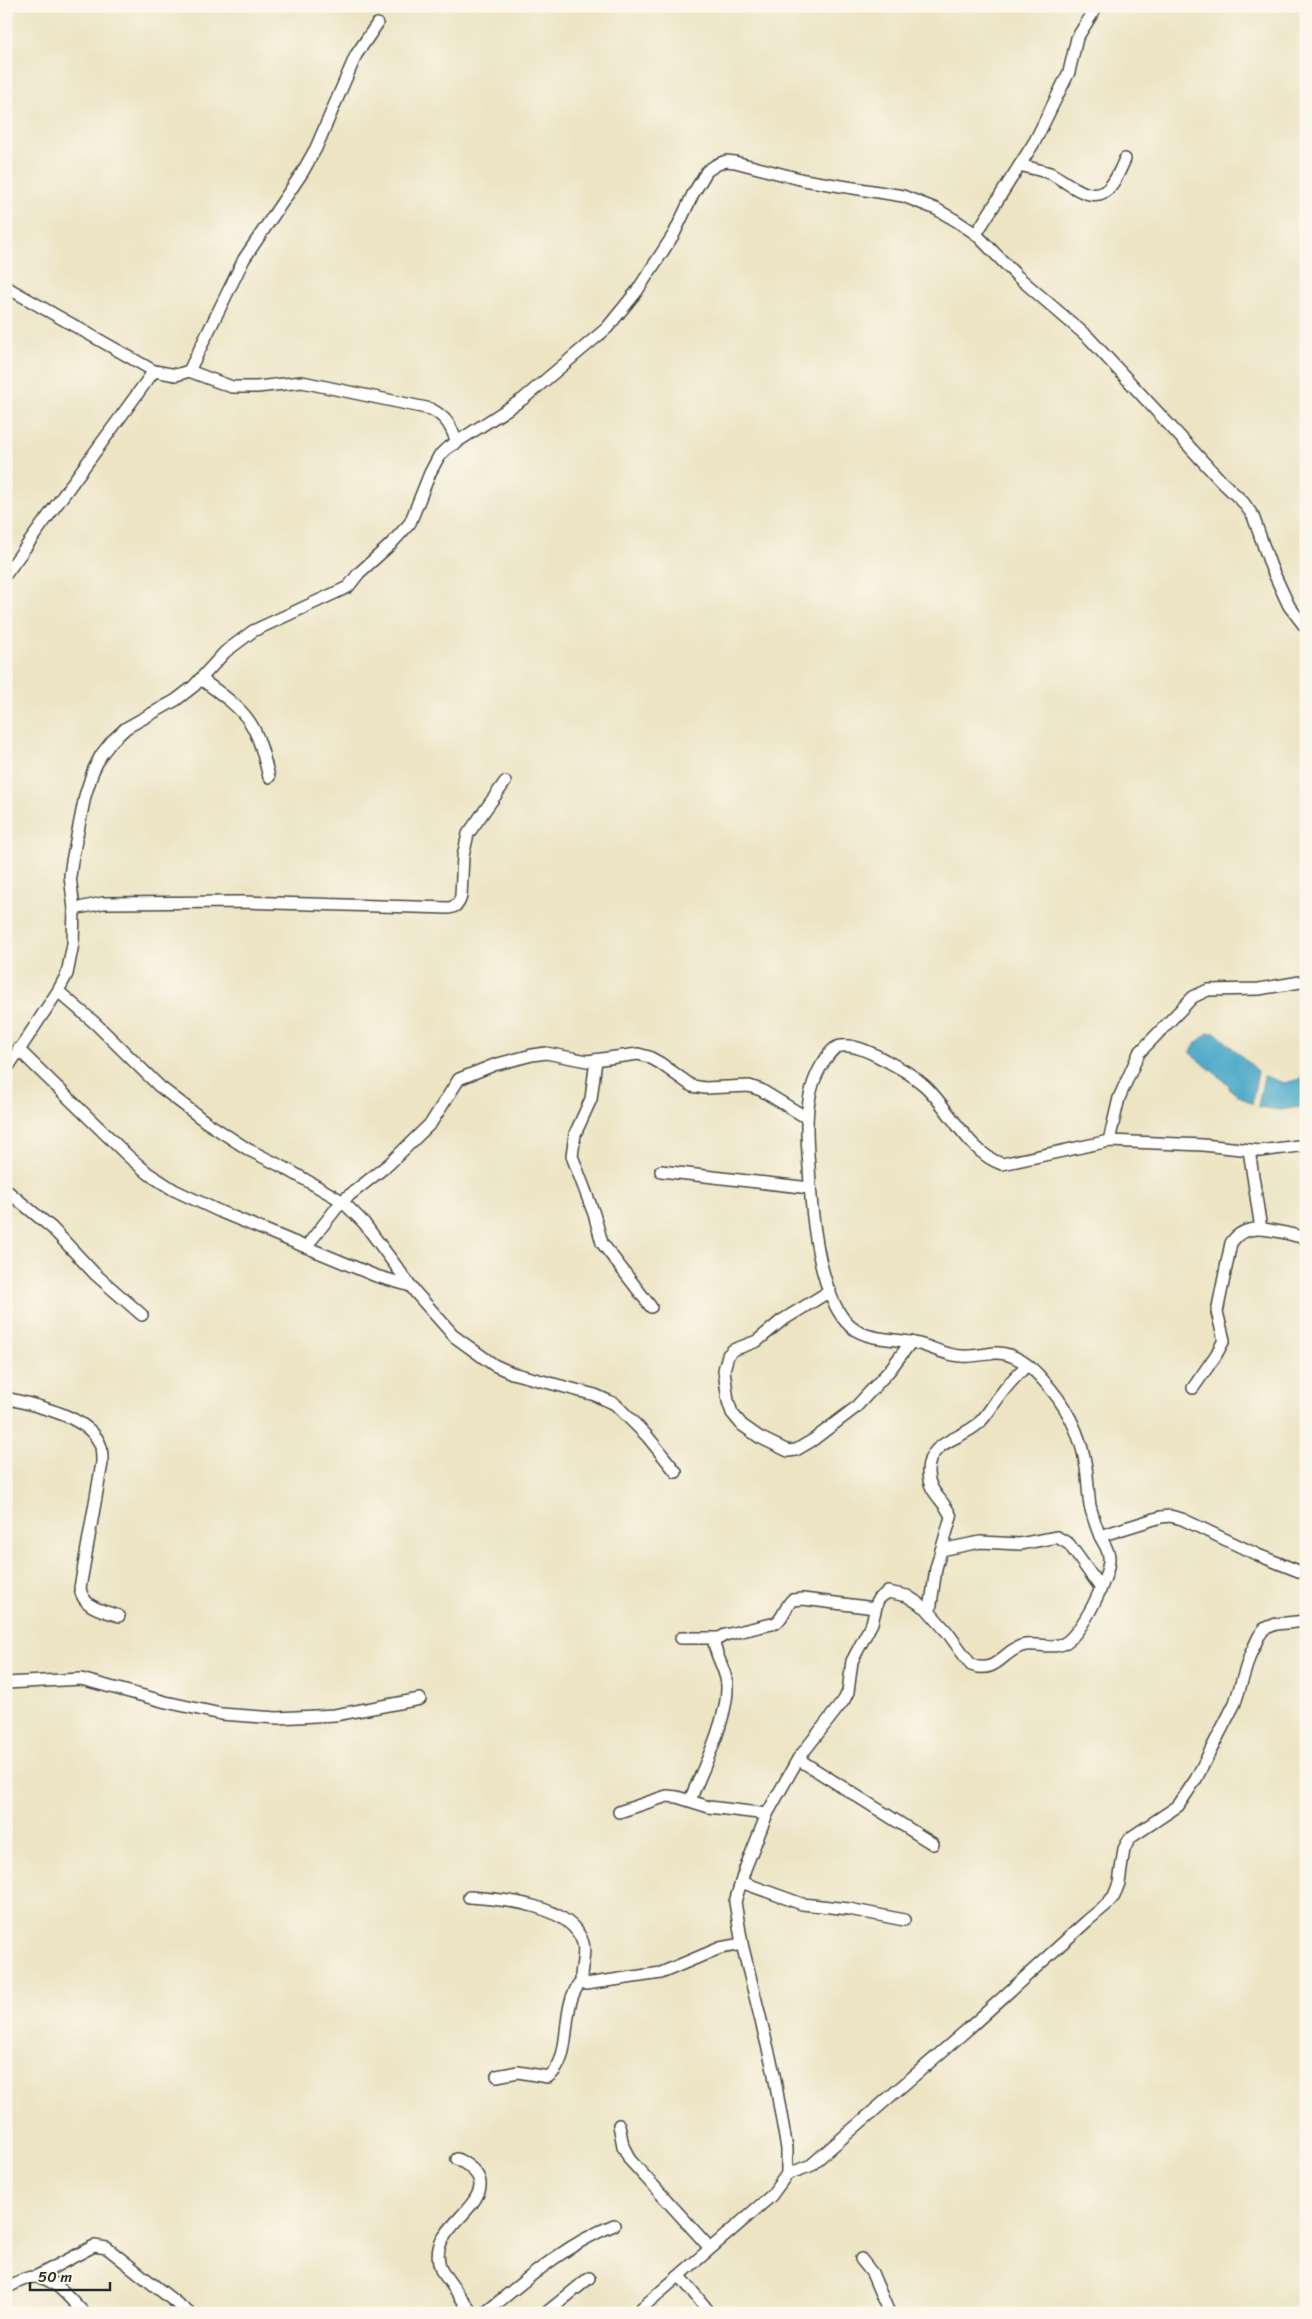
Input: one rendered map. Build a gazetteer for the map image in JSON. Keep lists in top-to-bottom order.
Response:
{
  "scale_bar": "50 m"
}
